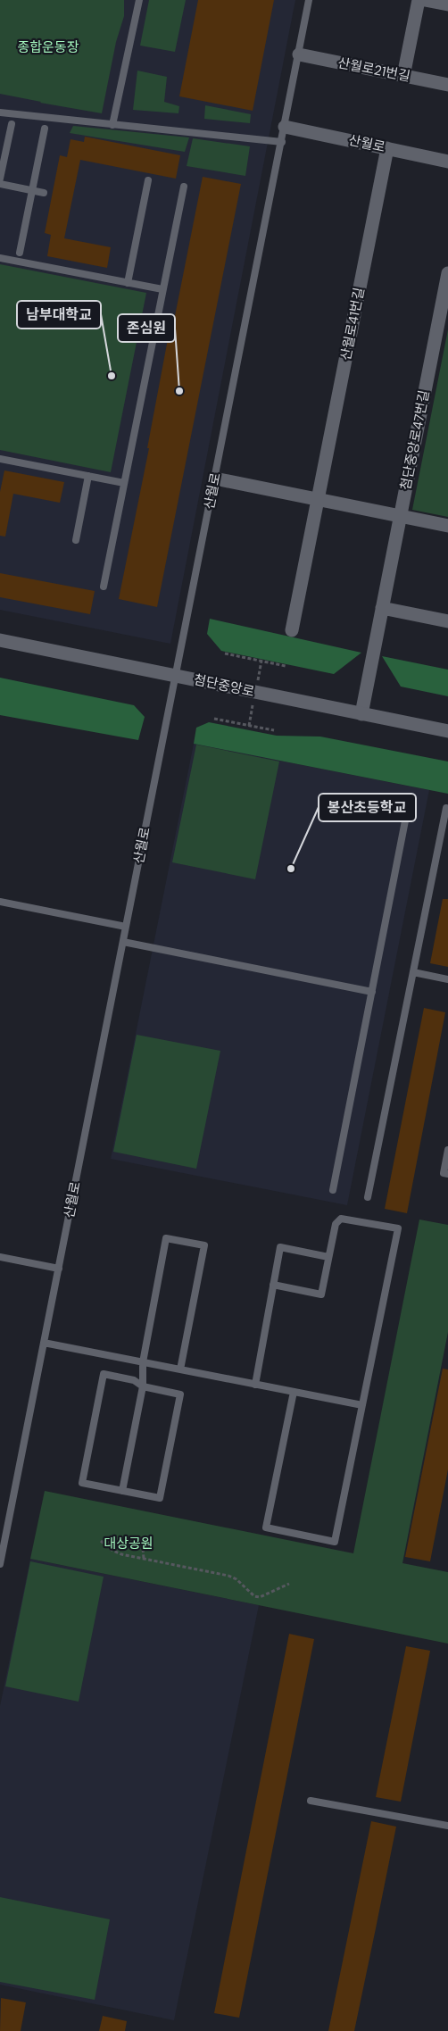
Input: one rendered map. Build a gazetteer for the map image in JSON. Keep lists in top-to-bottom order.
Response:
{
  "streets": {
    "street": [
      "산월로21번길",
      "산월로",
      "산월로41번길",
      "첨단중앙로47번길",
      "첨단중앙로"
    ]
  },
  "crossings": [
    ["산월로21번길", "산월로"],
    ["산월로", "산월로41번길"],
    ["산월로", "첨단중앙로"],
    ["첨단중앙로47번길", "첨단중앙로"]
  ],
  "parks": ["종합운동장", "대상공원"],
  "places": ["남부대학교", "존심원", "봉산초등학교"]
}
